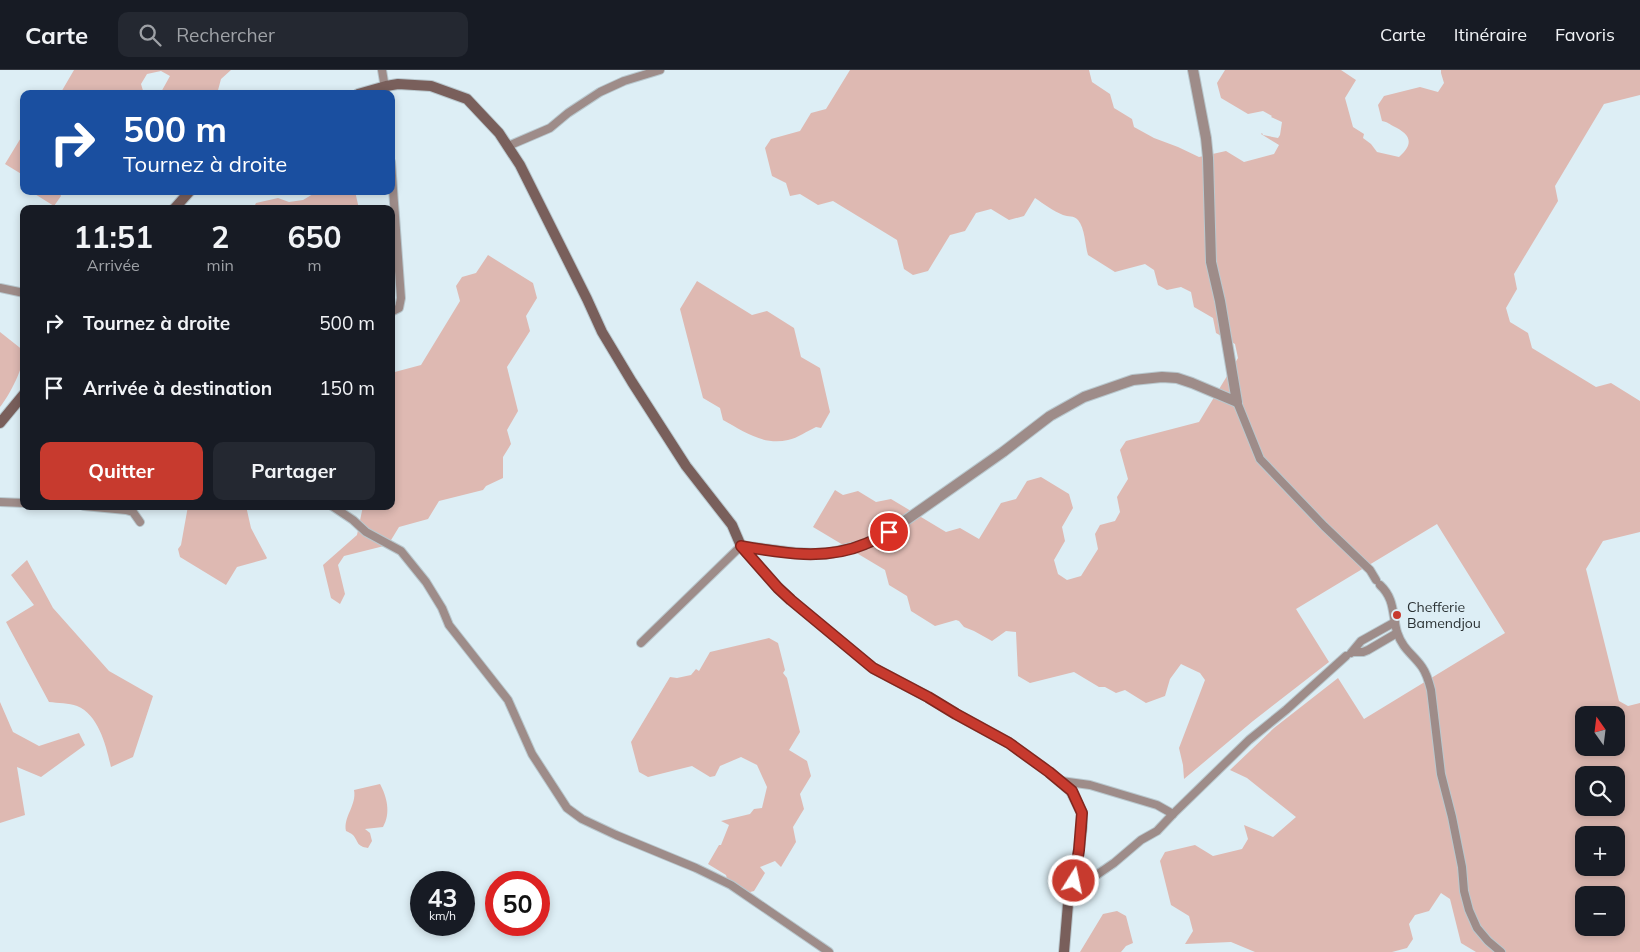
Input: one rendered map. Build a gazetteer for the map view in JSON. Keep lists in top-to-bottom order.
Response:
{
  "places": ["Chefferie Bamendjou"],
  "north": "top",
  "page": {
    "header": "Carte",
    "search": "Rechercher",
    "nav": ["Carte", "Itinéraire", "Favoris"],
    "turn": ["500 m", "Tournez à droite"],
    "eta": [
      "11:51",
      "Arrivée",
      "2",
      "min",
      "650",
      "m"
    ],
    "list": [
      {
        "name": "Tournez à droite",
        "value": "500 m"
      },
      {
        "name": "Arrivée à destination",
        "value": "150 m"
      }
    ],
    "buttons": ["Quitter", "Partager"],
    "map_buttons": ["+", "−"],
    "speed": "43 km/h",
    "limit": "50"
  }
}
